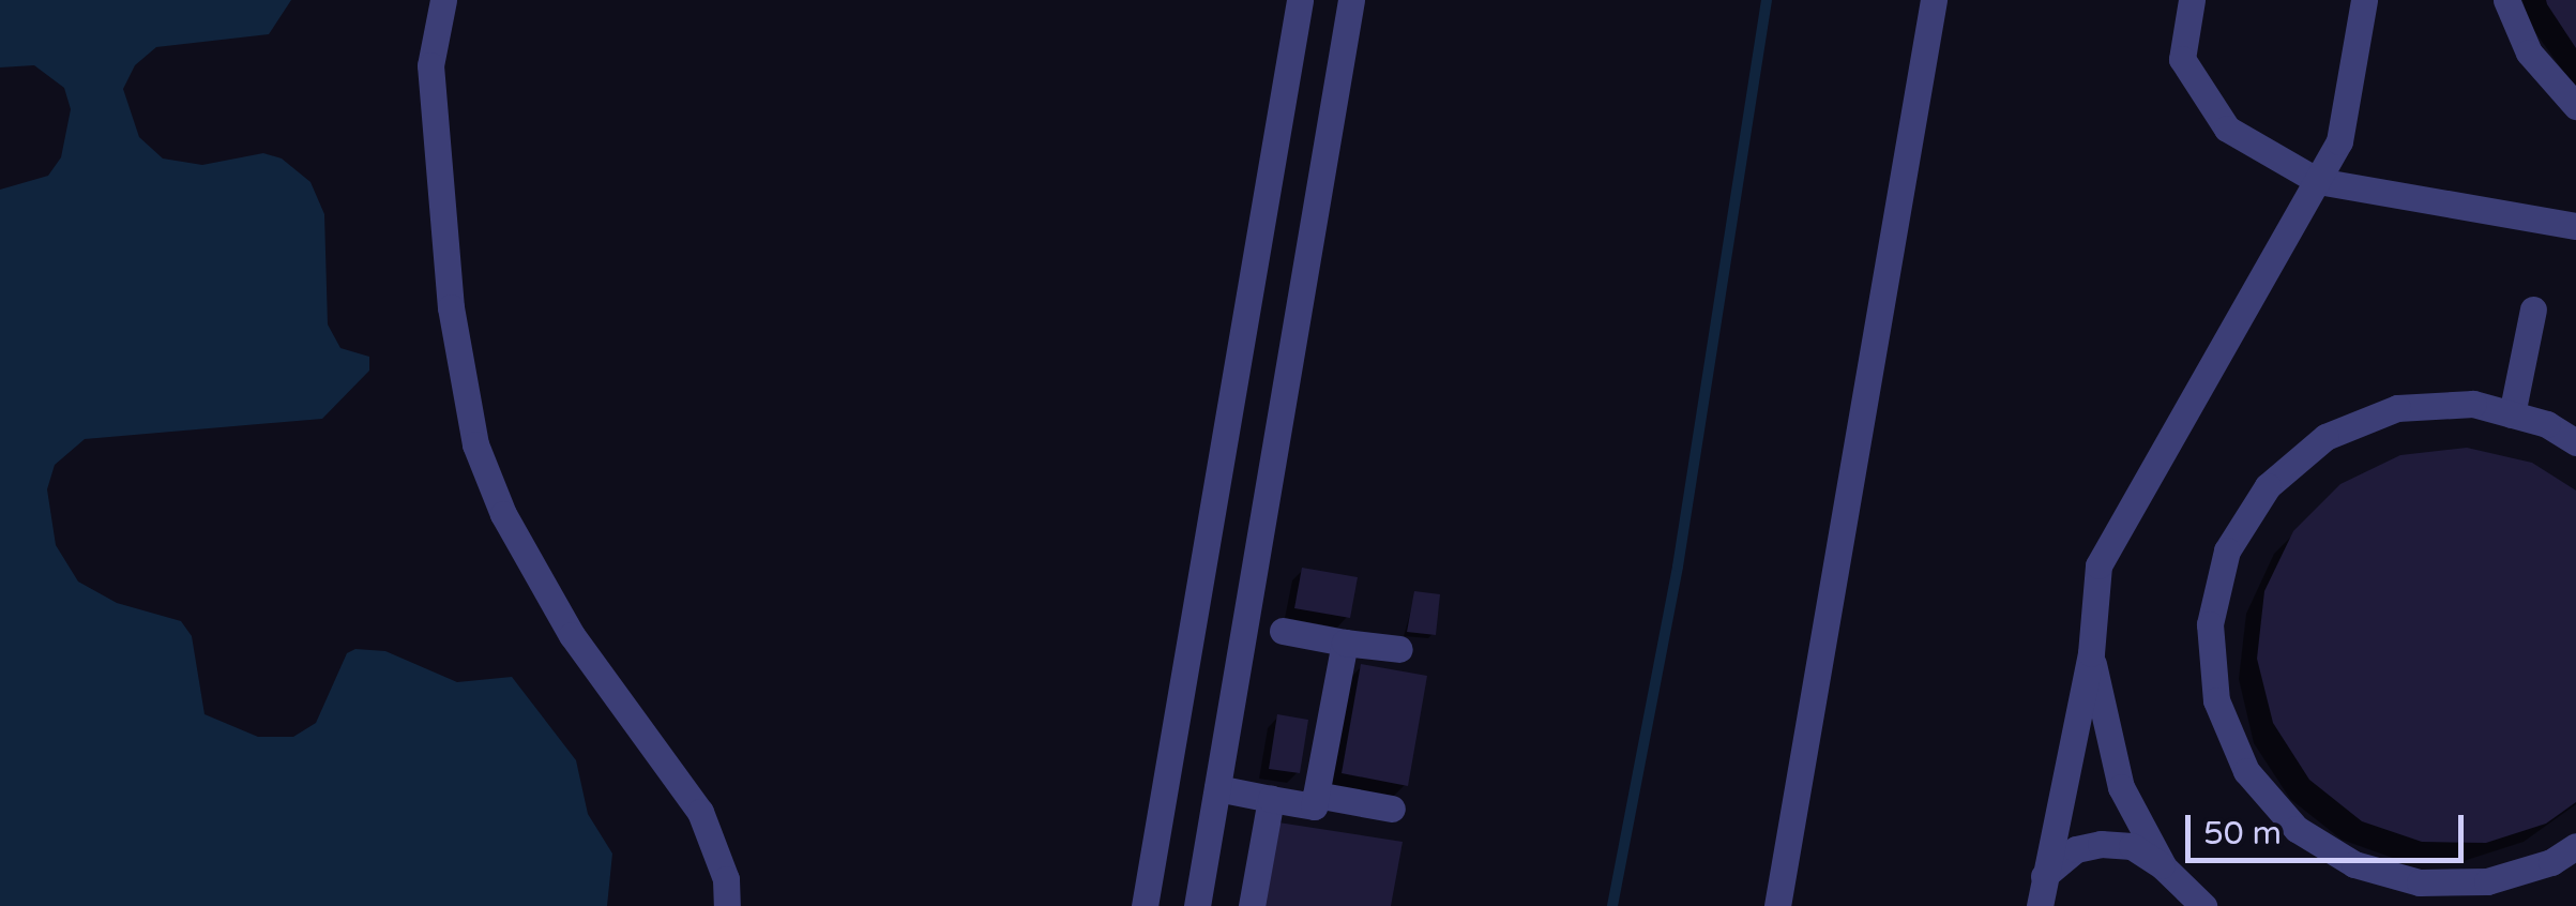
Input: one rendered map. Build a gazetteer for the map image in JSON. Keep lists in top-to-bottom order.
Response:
{
  "scale_bar": "50 m"
}
